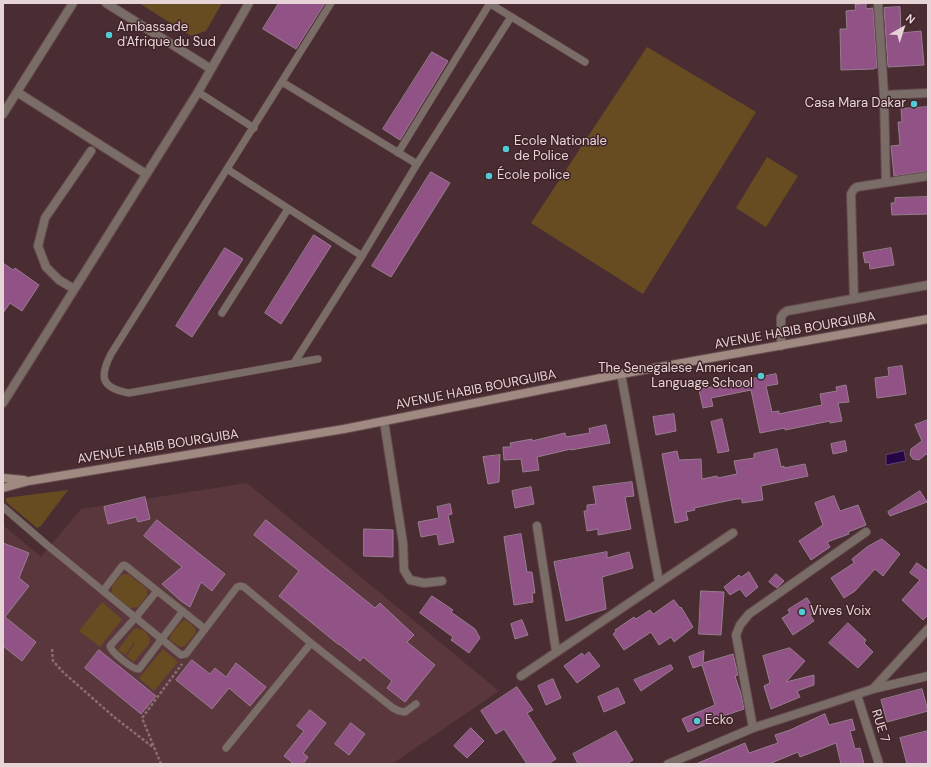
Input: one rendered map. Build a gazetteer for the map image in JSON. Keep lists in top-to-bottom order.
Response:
{
  "streets": {
    "main road": ["AVENUE HABIB BOURGUIBA"],
    "street": ["RUE 7"]
  },
  "places": [
    "Ambassade d'Afrique du Sud",
    "Casa Mara Dakar",
    "Ecole Nationale de Police",
    "École police",
    "The Senegalese American Language School",
    "Vives Voix",
    "Ecko"
  ],
  "north": "top right"
}
